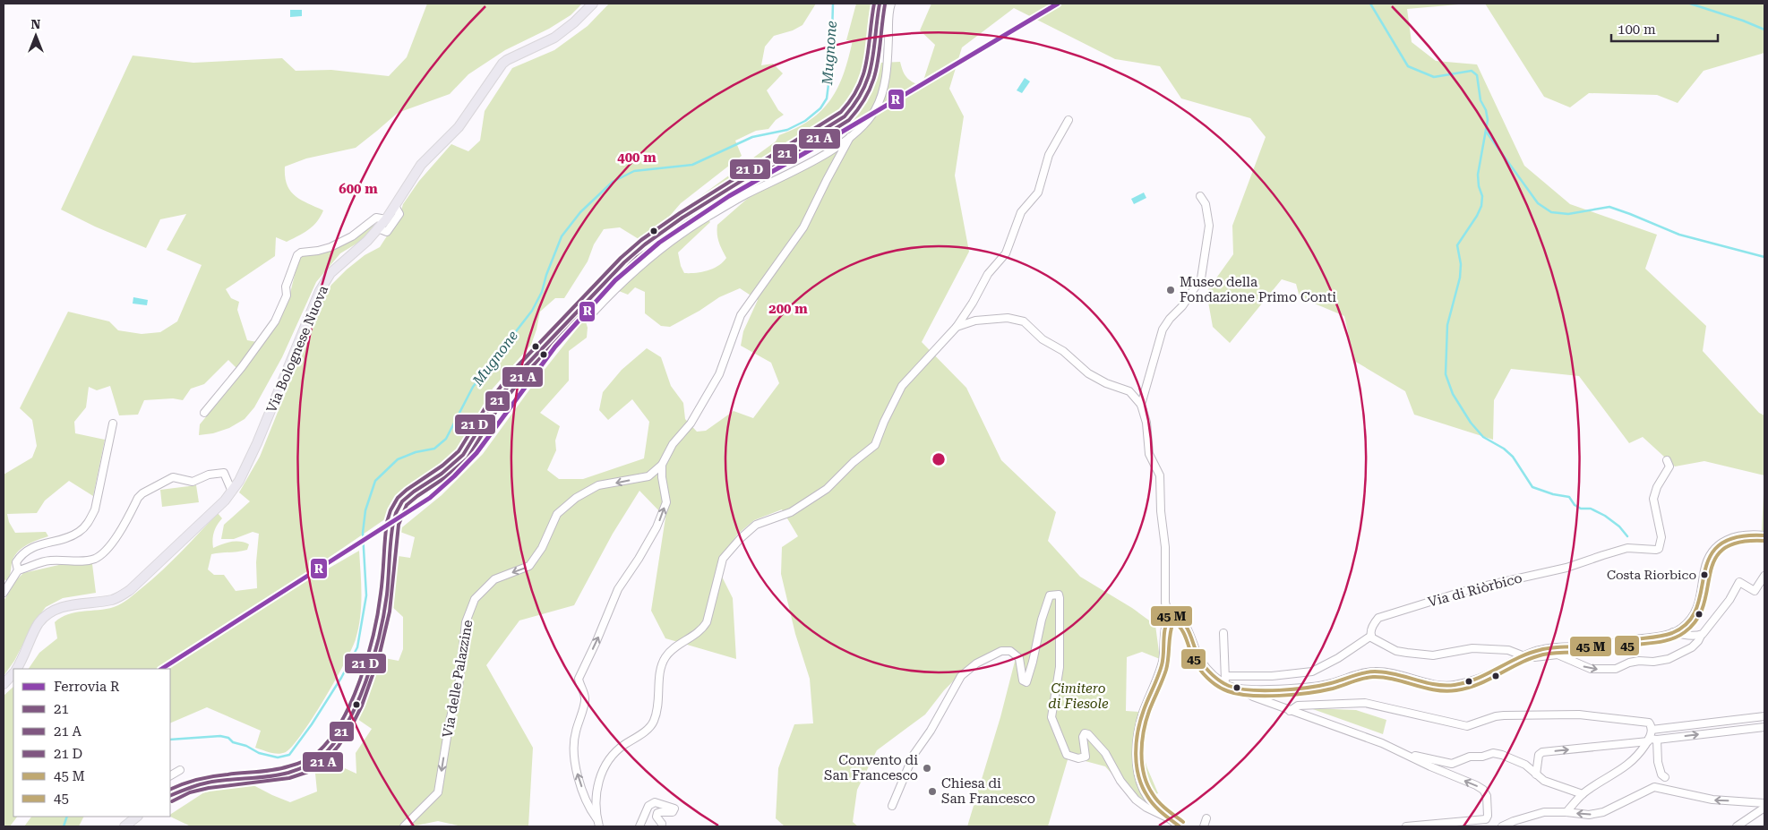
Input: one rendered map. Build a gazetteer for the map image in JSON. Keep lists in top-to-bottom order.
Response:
{
  "streets": {
    "main road": ["Via Bolognese Nuova"],
    "street": ["Via di Riòrbico", "Via delle Palazzine"]
  },
  "one_way": ["Via delle Palazzine"],
  "water": ["Mugnone"],
  "parks": ["Cimitero di Fiesole"],
  "places": [
    "Museo della Fondazione Primo Conti",
    "Costa Riorbico",
    "Convento di San Francesco",
    "Chiesa di San Francesco"
  ],
  "lines": ["rail line R", "transit line 21", "transit line 45"],
  "legend": [
    "Ferrovia R",
    "21",
    "21 A",
    "21 D",
    "45 M",
    "45"
  ],
  "scale_bar": "100 m",
  "north": "top",
  "rings": ["400 m", "600 m", "200 m"]
}
